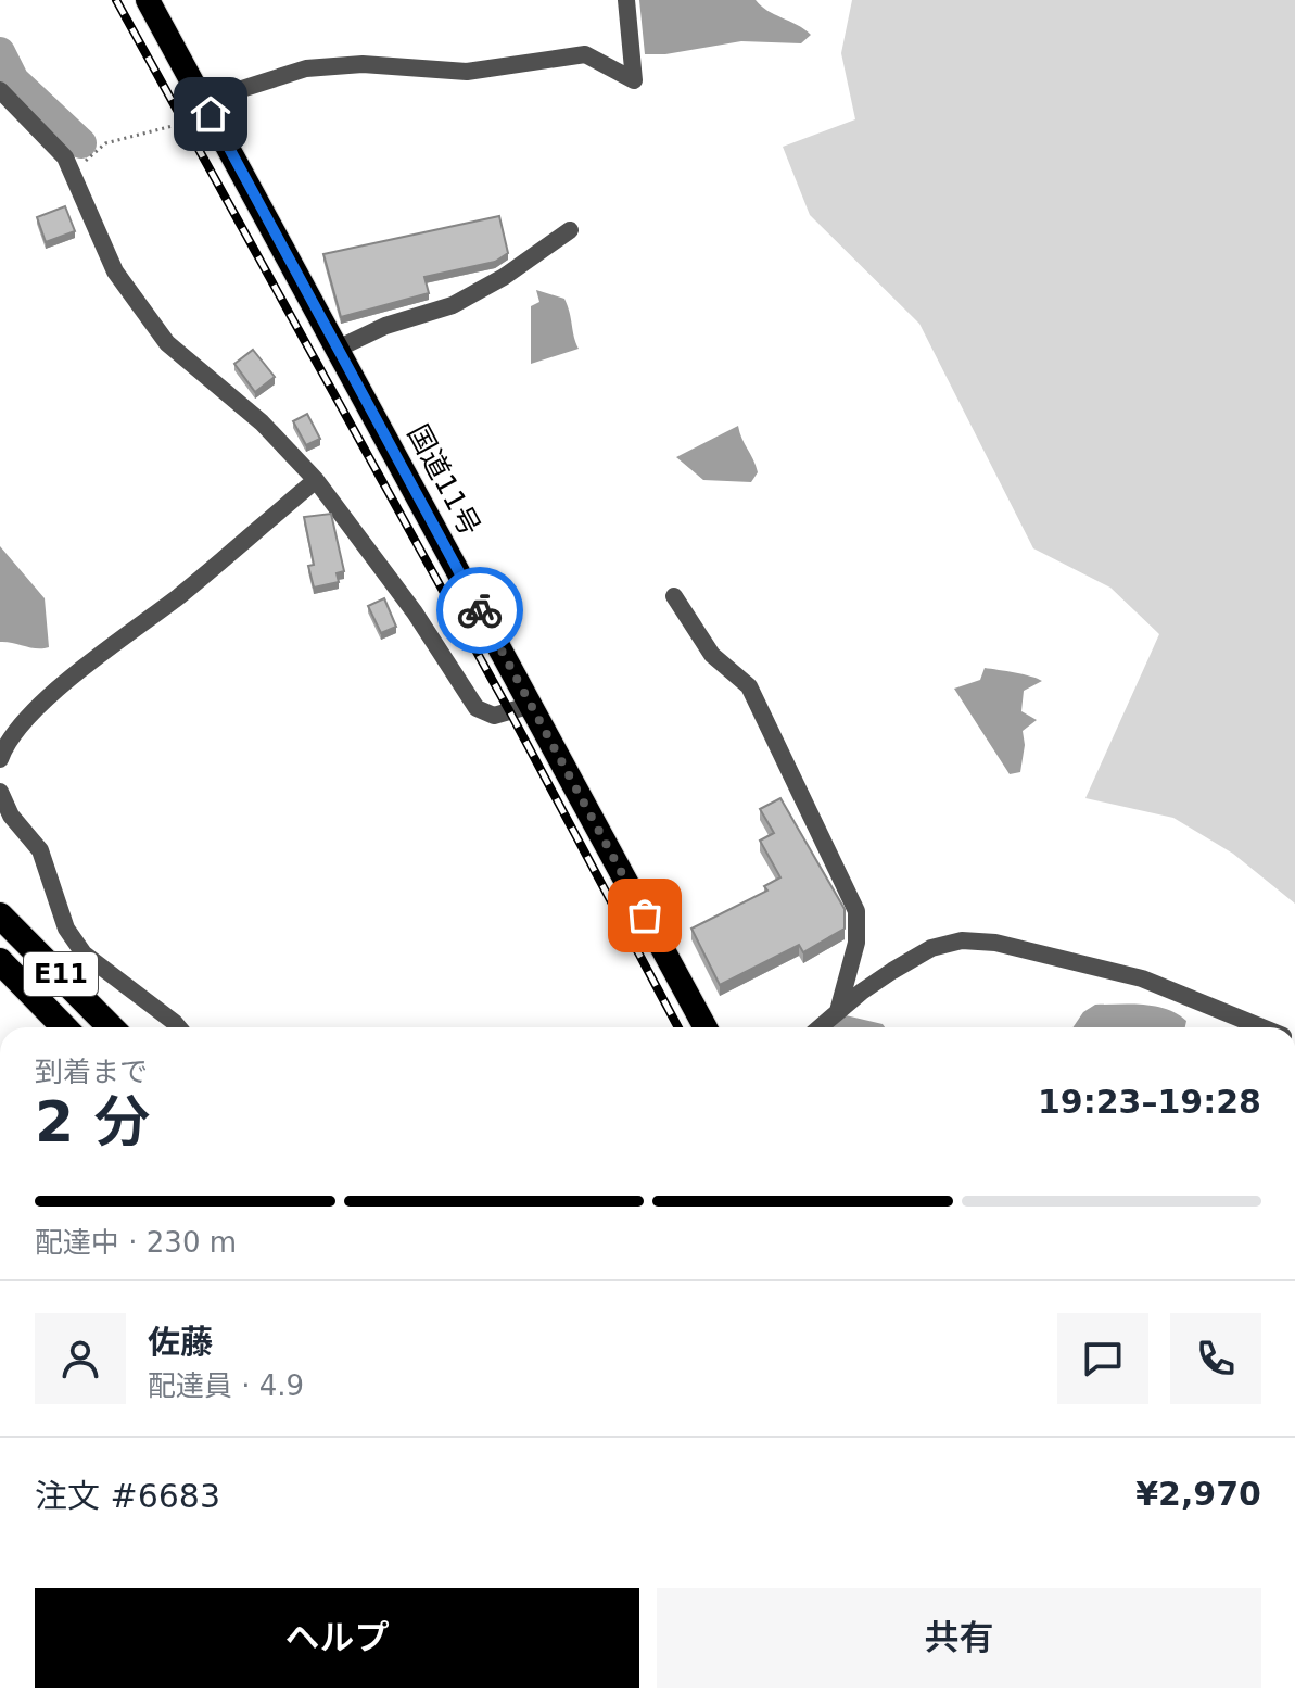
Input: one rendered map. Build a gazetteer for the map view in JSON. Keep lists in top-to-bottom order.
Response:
{
  "streets": {
    "highway": ["国道11号", "E11"]
  },
  "page": {
    "heading": ["2 分", "到着まで", "19:23–19:28"],
    "panel": [
      "佐藤",
      "配達員 · 4.9",
      "注文 #6683",
      "¥2,970"
    ],
    "bar": "配達中 · 230 m",
    "buttons": ["ヘルプ", "共有"]
  }
}
